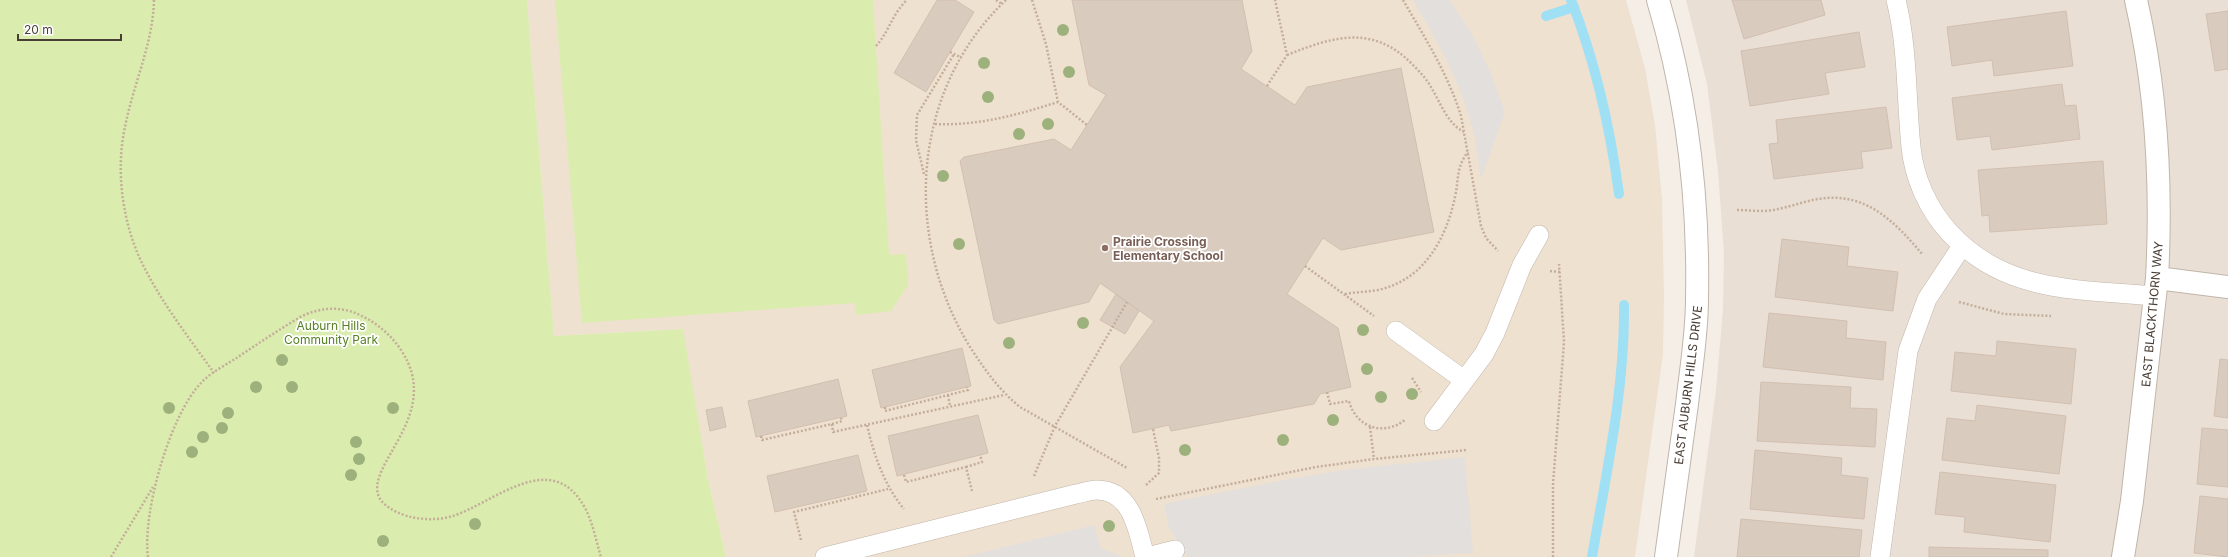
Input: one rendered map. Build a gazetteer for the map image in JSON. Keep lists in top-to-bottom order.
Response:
{
  "streets": {
    "street": ["EAST BLACKTHORN WAY", "EAST AUBURN HILLS DRIVE"]
  },
  "parks": ["Auburn Hills Community Park"],
  "places": ["Prairie Crossing Elementary School"],
  "scale_bar": "20 m"
}
